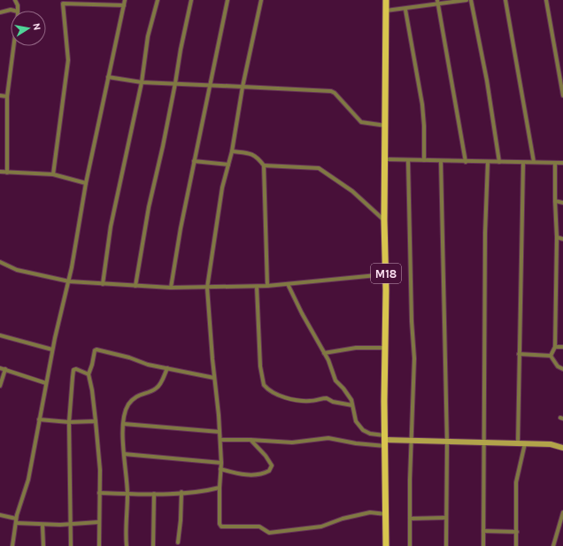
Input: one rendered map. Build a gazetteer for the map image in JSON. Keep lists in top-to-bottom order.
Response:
{
  "streets": {
    "main road": ["M18"]
  },
  "north": "right"
}
